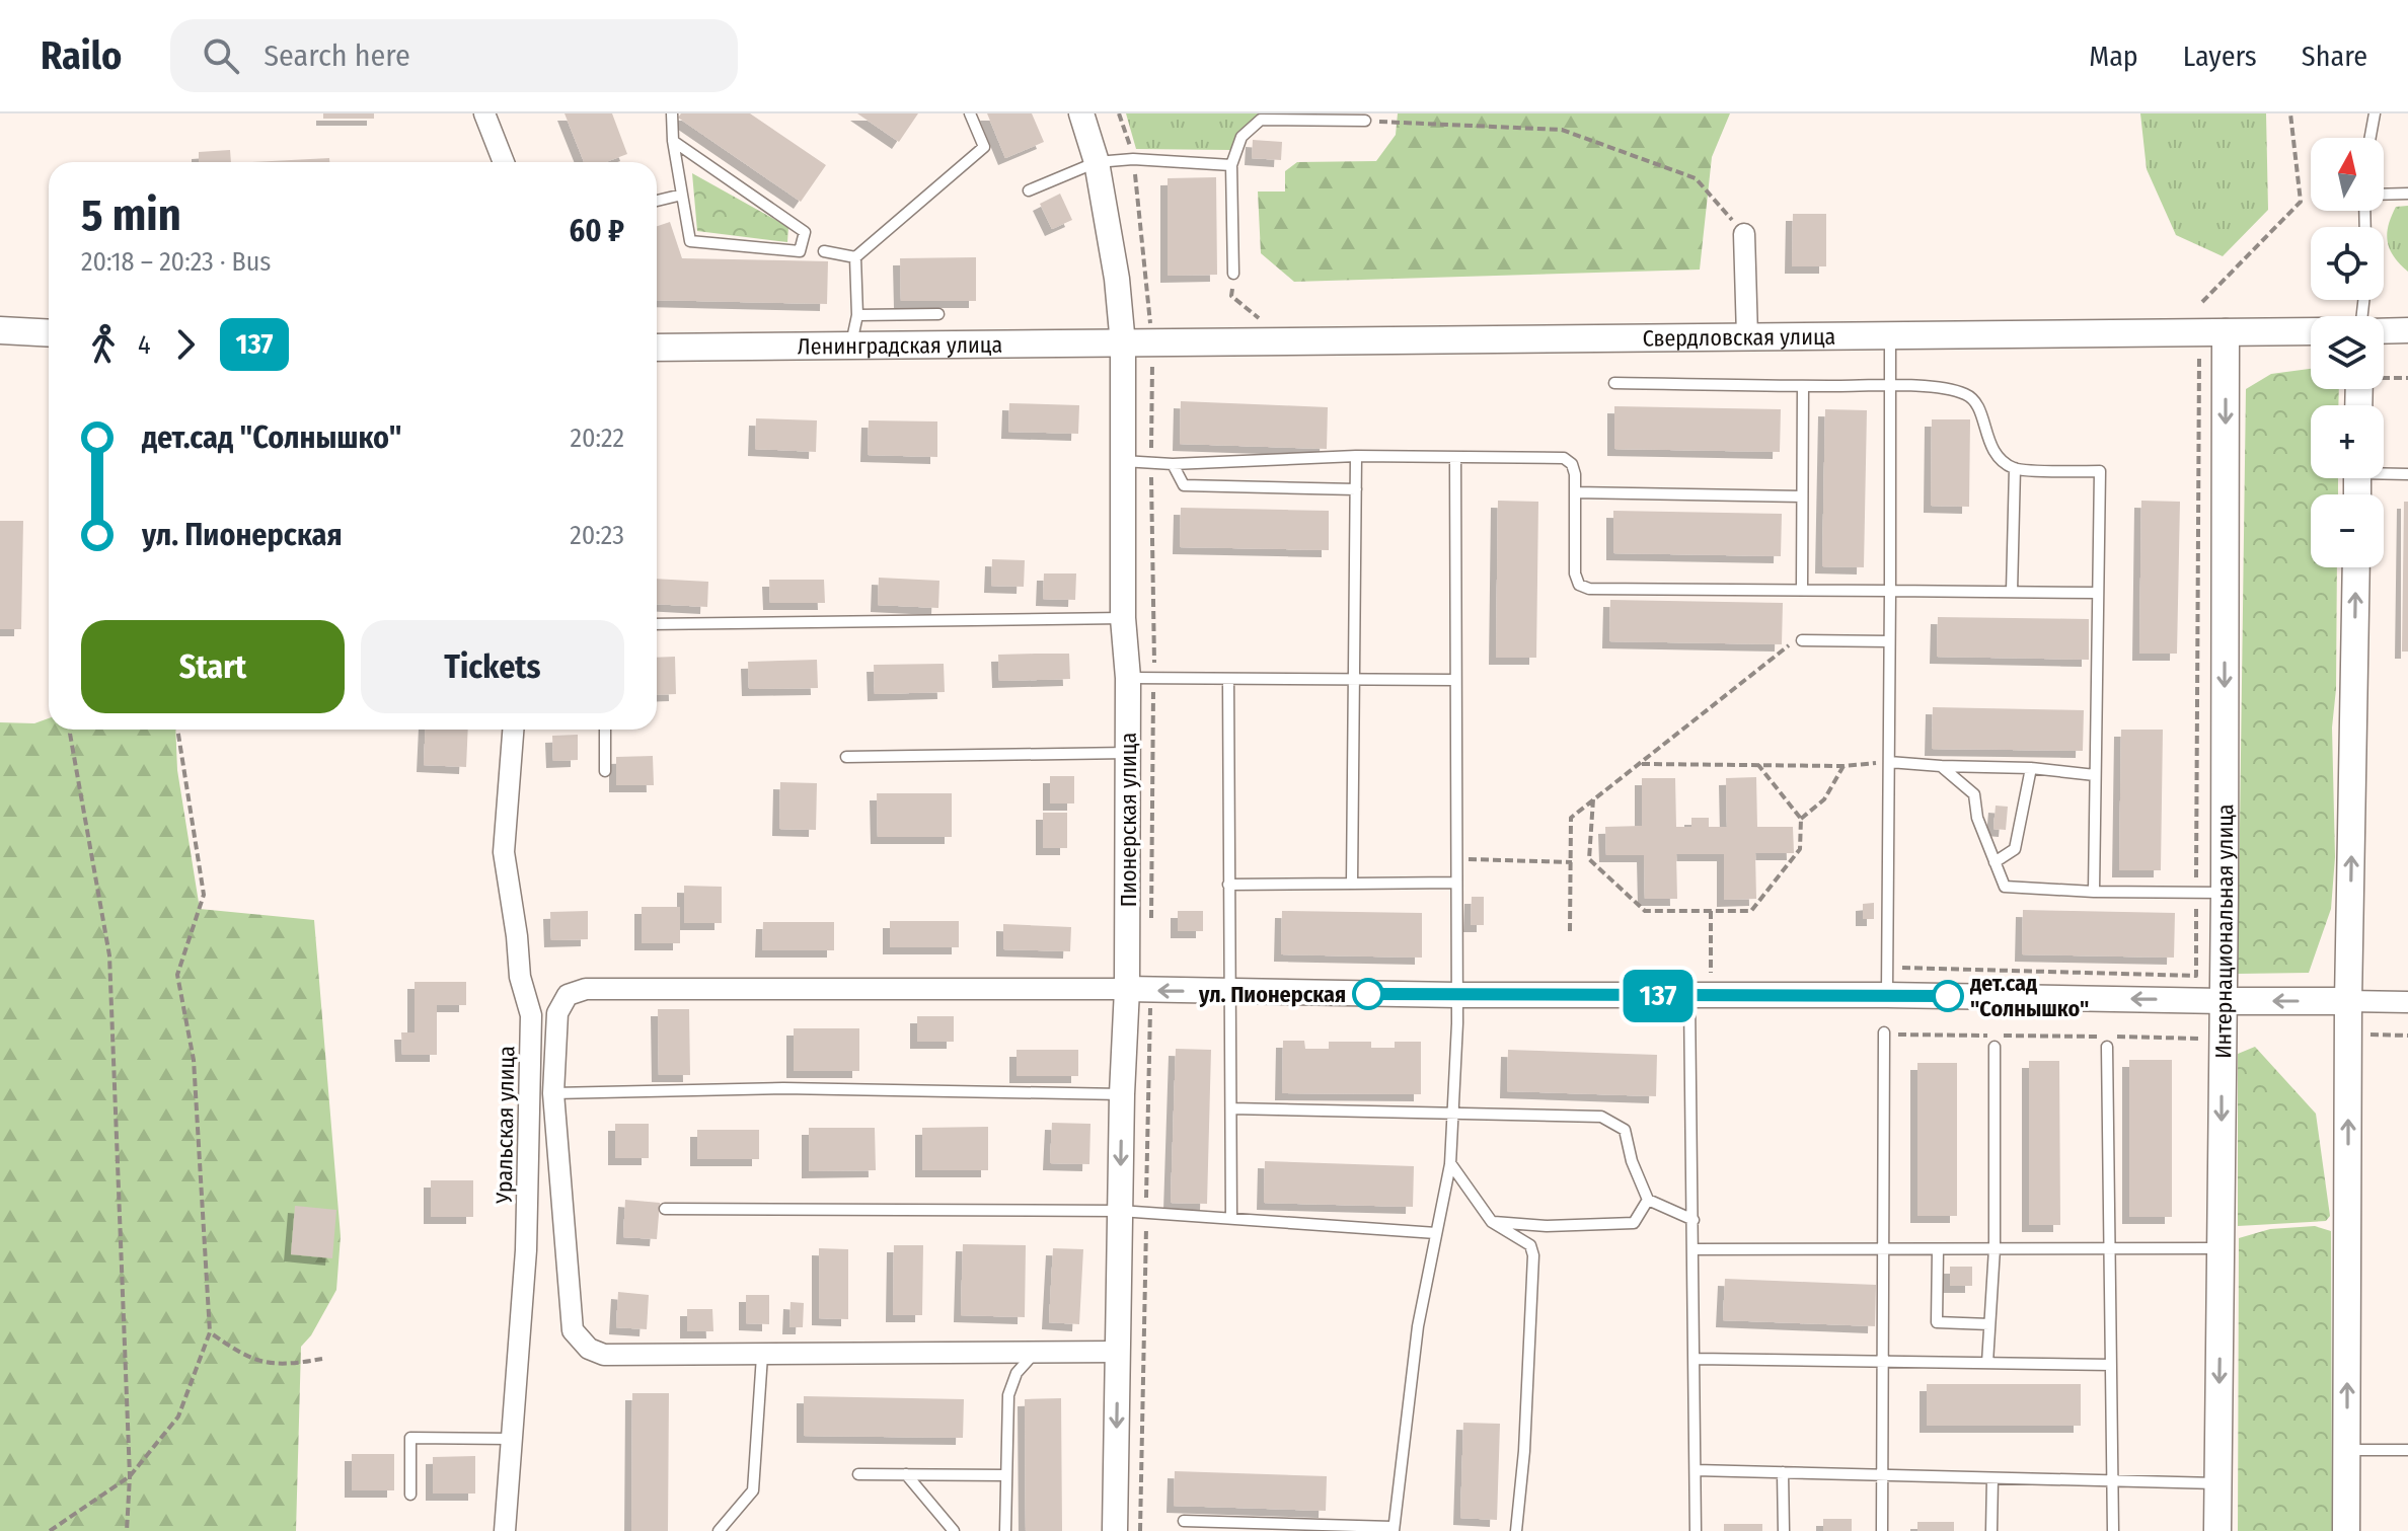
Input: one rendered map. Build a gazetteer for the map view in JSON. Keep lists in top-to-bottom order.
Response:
{
  "streets": {
    "main road": ["Свердловская улица", "Ленинградская улица", "Интернациональная улица"],
    "street": ["Пионерская улица", "Уральская улица"]
  },
  "crossings": [
    ["Свердловская улица", "Ленинградская улица"],
    ["Свердловская улица", "Интернациональная улица"],
    ["Ленинградская улица", "Пионерская улица"]
  ],
  "places": ["ул. Пионерская", "дет.сад \"Солнышко\""],
  "lines": ["bus line 137"],
  "north": "top",
  "page": {
    "header": "Railo",
    "search": "Search here",
    "nav": ["Map", "Layers", "Share"],
    "on_map": "137",
    "map_buttons": ["+", "−"],
    "heading": ["5 min", "20:18 – 20:23 · Bus", "60 ₽"],
    "legs": ["4", "137"],
    "list": [
      {
        "name": "дет.сад \"Солнышко\"",
        "value": "20:22"
      },
      {
        "name": "ул. Пионерская",
        "value": "20:23"
      }
    ],
    "buttons": ["Start", "Tickets"]
  }
}
